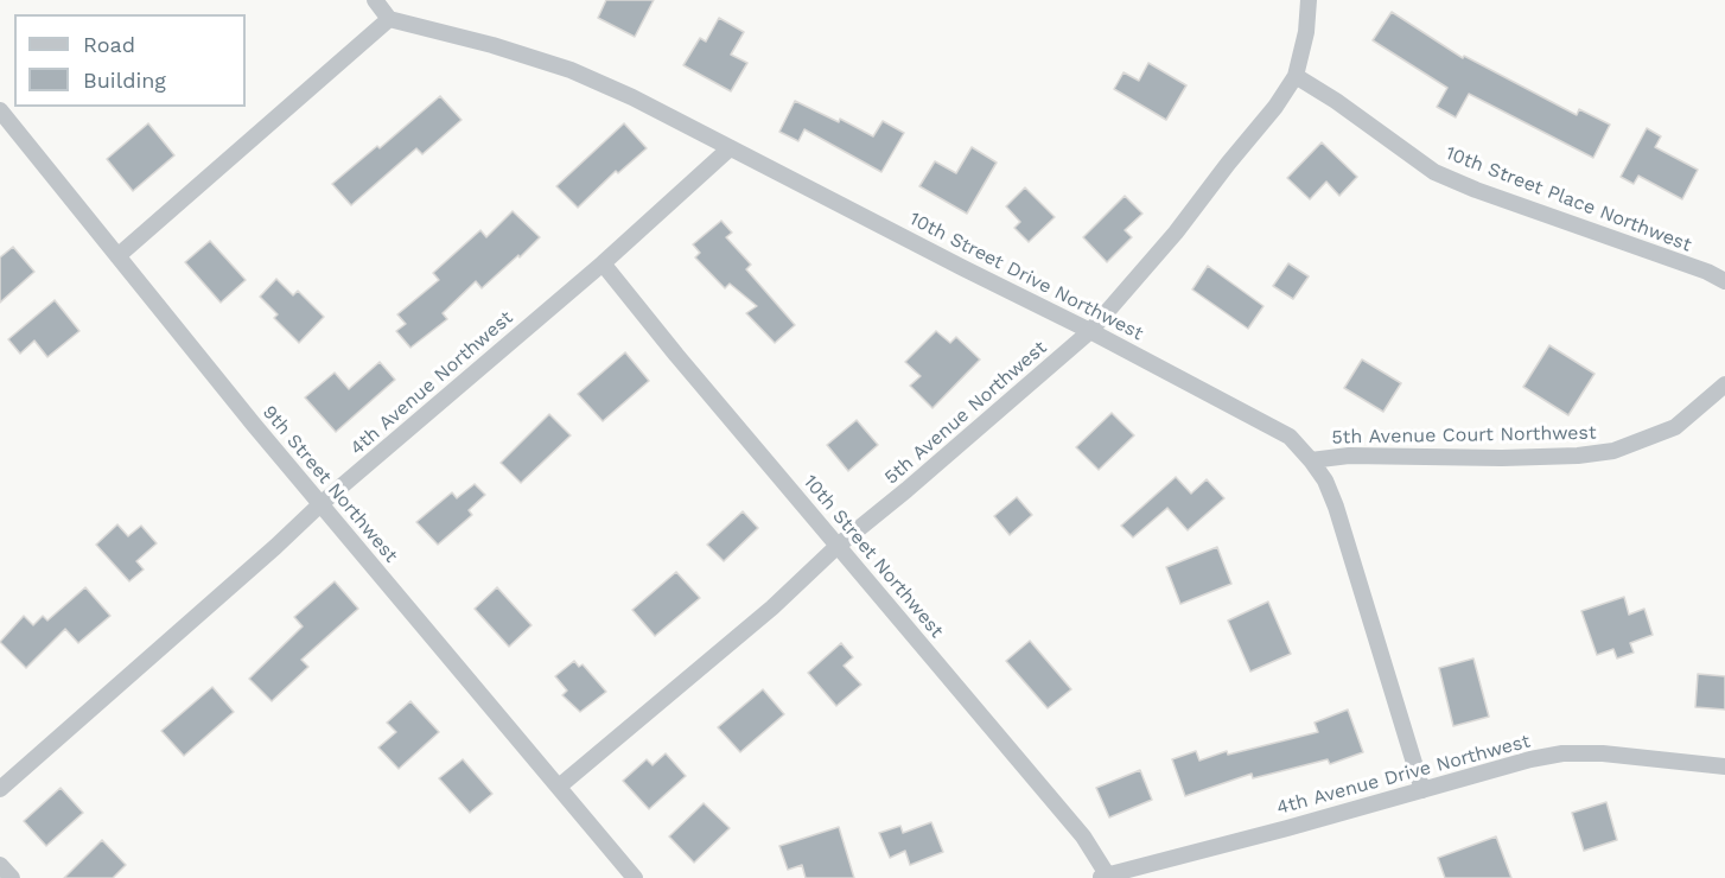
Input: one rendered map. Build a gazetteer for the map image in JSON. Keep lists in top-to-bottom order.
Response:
{
  "streets": {
    "street": [
      "10th Street Place Northwest",
      "10th Street Drive Northwest",
      "4th Avenue Northwest",
      "5th Avenue Northwest",
      "5th Avenue Court Northwest",
      "9th Street Northwest",
      "10th Street Northwest",
      "4th Avenue Drive Northwest"
    ]
  },
  "crossings": [
    ["10th Street Place Northwest", "5th Avenue Northwest"],
    ["10th Street Drive Northwest", "4th Avenue Northwest"],
    ["10th Street Drive Northwest", "5th Avenue Northwest"],
    ["10th Street Drive Northwest", "5th Avenue Court Northwest"],
    ["10th Street Drive Northwest", "4th Avenue Drive Northwest"],
    ["4th Avenue Northwest", "9th Street Northwest"],
    ["4th Avenue Northwest", "10th Street Northwest"],
    ["5th Avenue Northwest", "9th Street Northwest"],
    ["5th Avenue Northwest", "10th Street Northwest"],
    ["10th Street Northwest", "4th Avenue Drive Northwest"]
  ],
  "legend": ["Road", "Building"]
}
